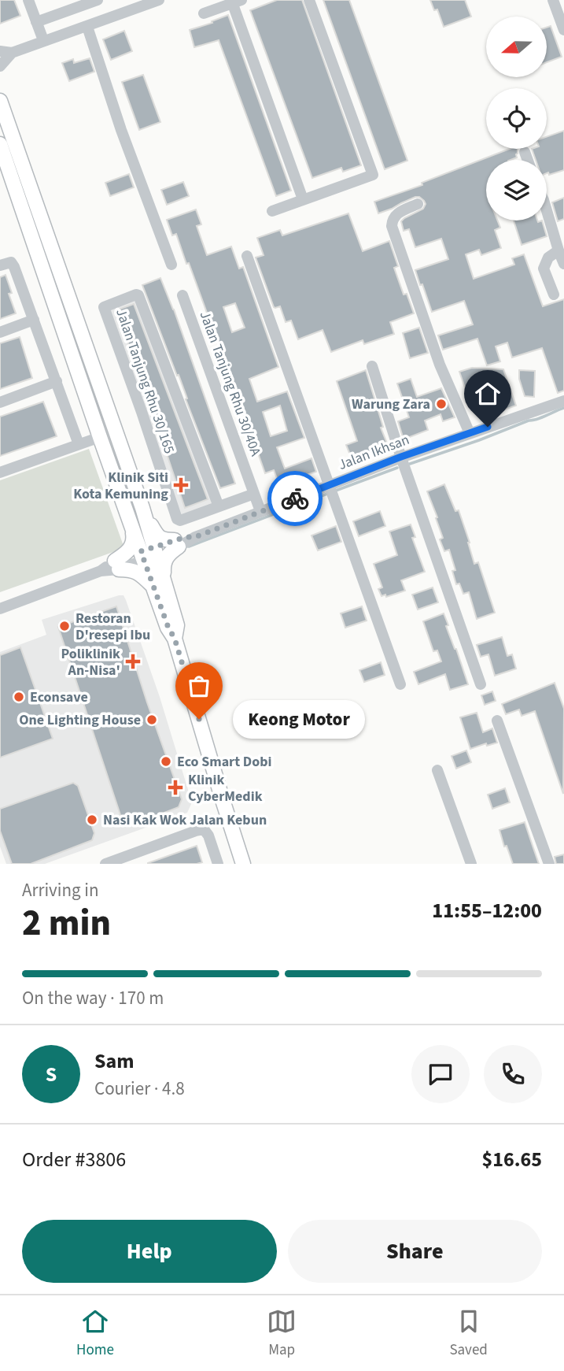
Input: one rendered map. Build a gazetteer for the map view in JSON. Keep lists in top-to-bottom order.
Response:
{
  "streets": {
    "street": ["Jalan Tanjung Rhu 30/165", "Jalan Tanjung Rhu 30/40A", "Jalan Ikhsan"]
  },
  "crossings": [
    ["Jalan Tanjung Rhu 30/40A", "Jalan Ikhsan"]
  ],
  "places": {
    "other": [
      "Warung Zara",
      "Restoran D'resepi Ibu",
      "Econsave",
      "Keong Motor",
      "One Lighting House",
      "Eco Smart Dobi",
      "Nasi Kak Wok Jalan Kebun"
    ],
    "health": ["Klinik Siti Kota Kemuning", "Poliklinik An-Nisa'", "Klinik CyberMedik"]
  },
  "north": "left",
  "page": {
    "bubble": "Keong Motor",
    "heading": ["2 min", "Arriving in", "11:55–12:00"],
    "panel": [
      "Sam",
      "Courier · 4.8",
      "Order #3806",
      "$16.65"
    ],
    "bar": "On the way · 170 m",
    "round": "S",
    "buttons": ["Help", "Share"],
    "tabs": ["Home", "Map", "Saved"]
  }
}
